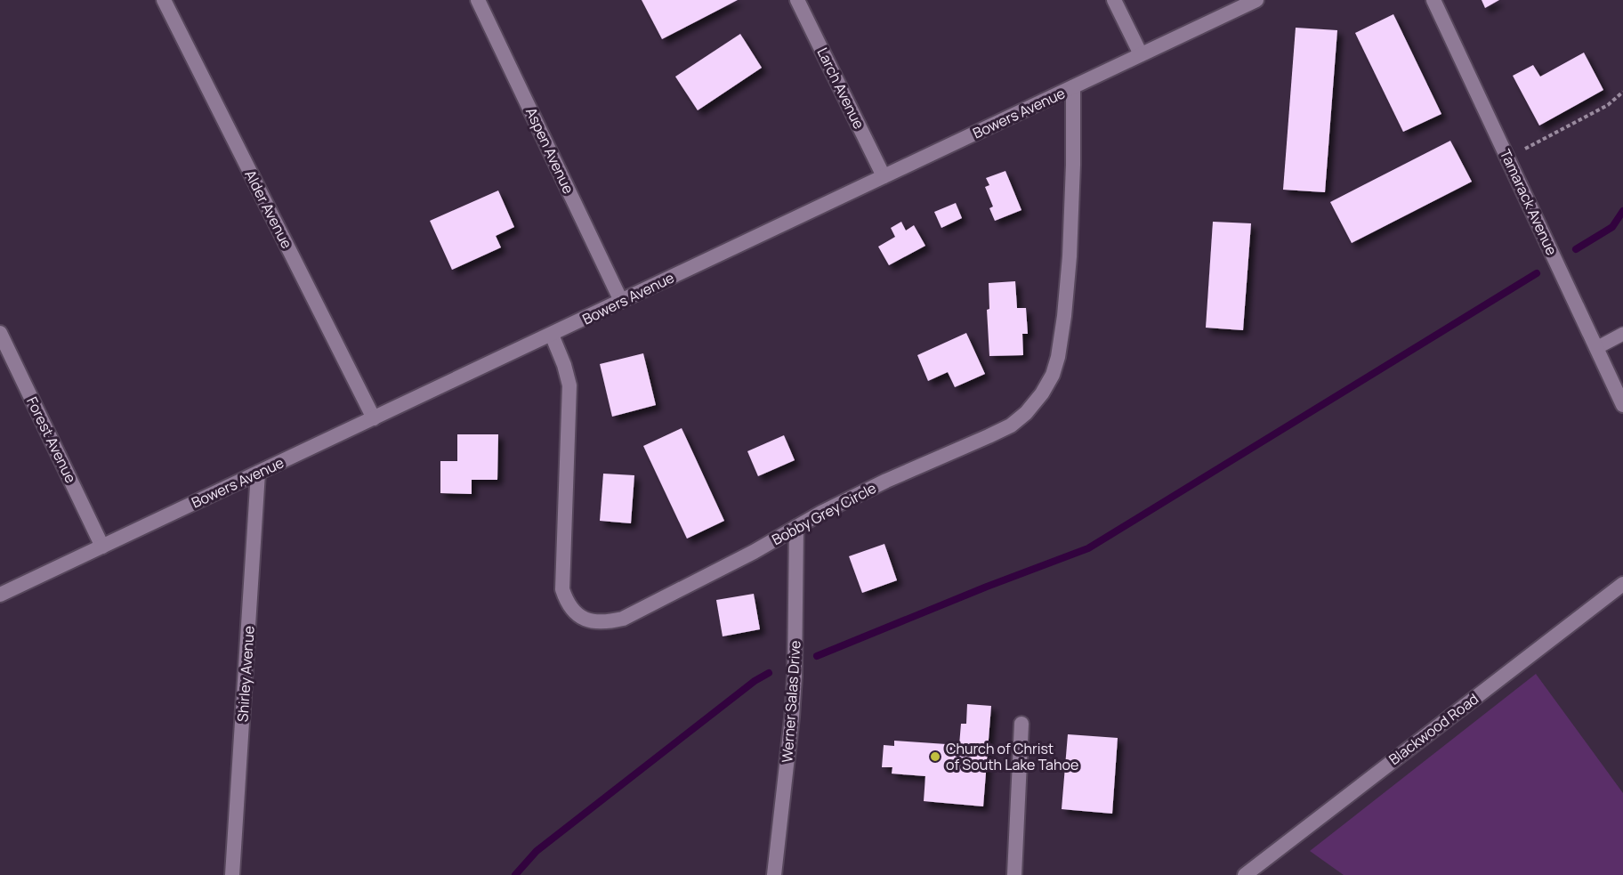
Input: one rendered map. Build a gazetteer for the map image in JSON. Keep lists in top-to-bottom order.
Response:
{
  "streets": {
    "street": [
      "Larch Avenue",
      "Bowers Avenue",
      "Aspen Avenue",
      "Tamarack Avenue",
      "Alder Avenue",
      "Forest Avenue",
      "Bobby Grey Circle",
      "Shirley Avenue",
      "Werner Salas Drive",
      "Blackwood Road"
    ]
  },
  "crossings": [
    ["Larch Avenue", "Bowers Avenue"],
    ["Bowers Avenue", "Aspen Avenue"],
    ["Bowers Avenue", "Alder Avenue"],
    ["Bowers Avenue", "Forest Avenue"],
    ["Bowers Avenue", "Bobby Grey Circle"],
    ["Bowers Avenue", "Shirley Avenue"],
    ["Bobby Grey Circle", "Werner Salas Drive"]
  ],
  "places": ["Church of Christ of South Lake Tahoe"]
}
